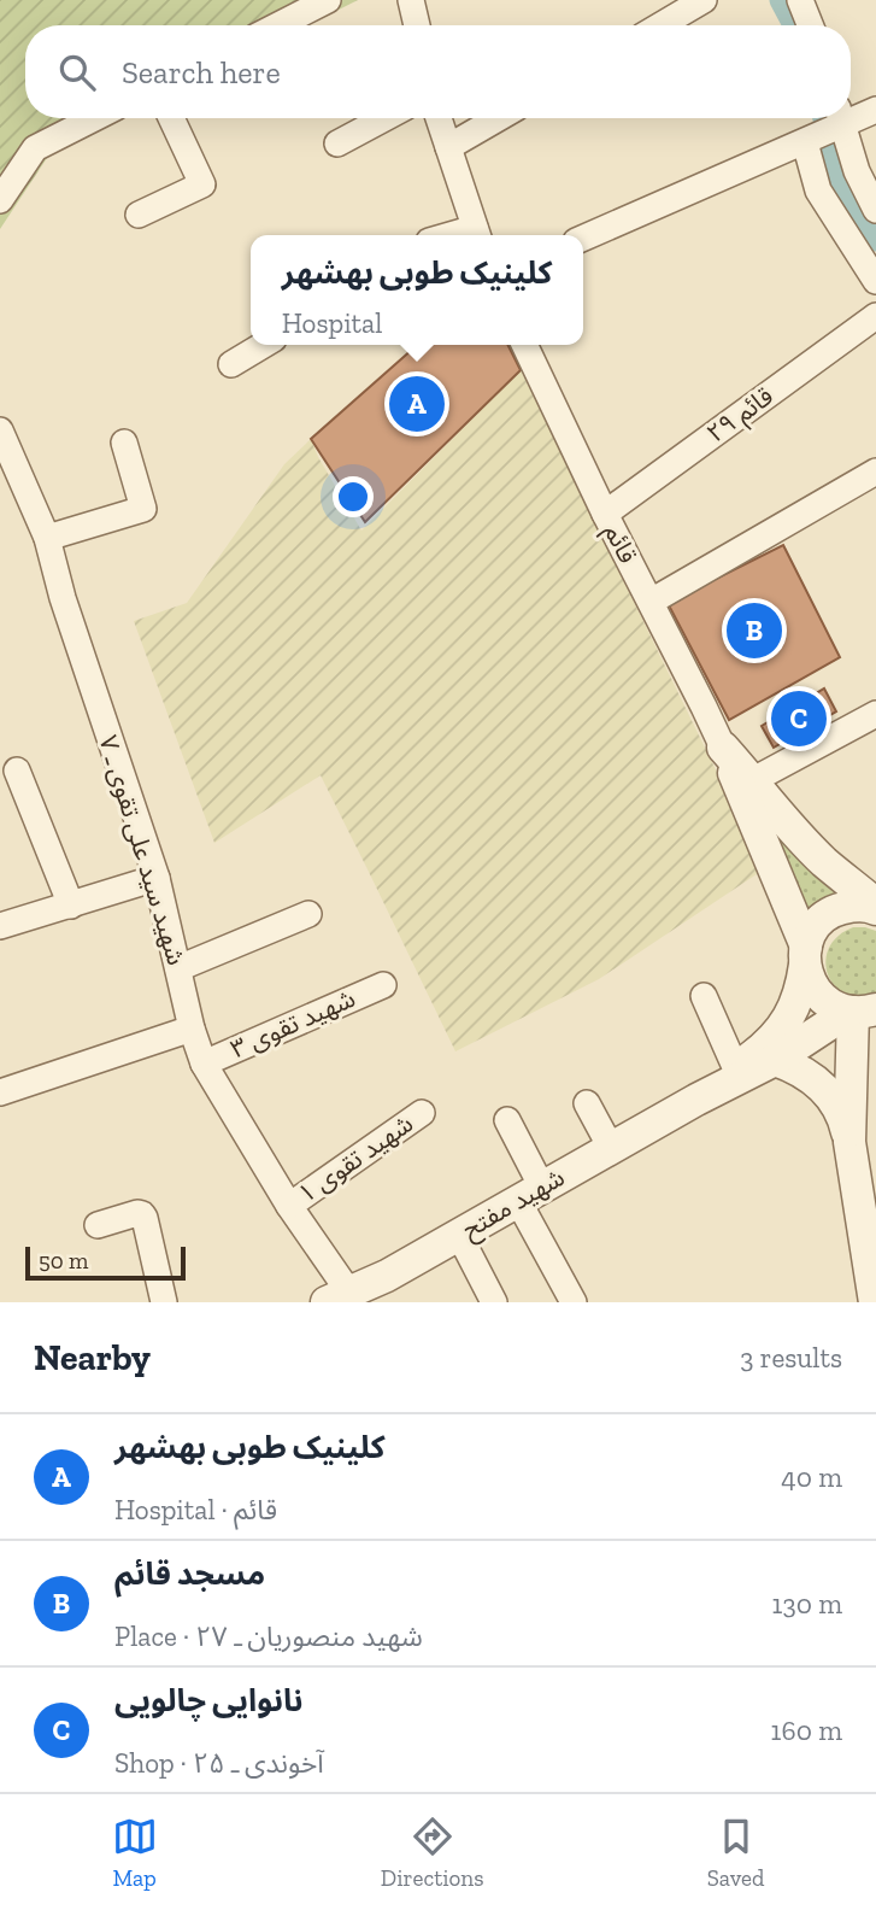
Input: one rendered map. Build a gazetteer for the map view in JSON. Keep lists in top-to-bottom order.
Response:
{
  "streets": {
    "street": [
      "قائم ۲۹",
      "قائم",
      "شهید سید علی تقوی ـ ۷",
      "شهید تقوی ۳",
      "شهید تقوی ۱",
      "شهید مفتح"
    ]
  },
  "crossings": [
    ["قائم ۲۹", "قائم"],
    ["شهید سید علی تقوی ـ ۷", "شهید تقوی ۳"],
    ["شهید سید علی تقوی ـ ۷", "شهید تقوی ۱"],
    ["شهید سید علی تقوی ـ ۷", "شهید مفتح"]
  ],
  "scale_bar": "50 m",
  "page": {
    "search": "Search here",
    "popup": ["کلینیک طوبی بهشهر", "Hospital"],
    "pins": ["A", "B", "C"],
    "scale": "50 m",
    "heading": ["Nearby", "3 results"],
    "list": [
      {
        "mark": "A",
        "name": "کلینیک طوبی بهشهر",
        "note": "Hospital · قائم",
        "value": "40 m"
      },
      {
        "mark": "B",
        "name": "مسجد قائم",
        "note": "Place · شهید منصوریان ـ ۲۷",
        "value": "130 m"
      },
      {
        "mark": "C",
        "name": "نانوایی چالویی",
        "note": "Shop · آخوندی ـ ۲۵",
        "value": "160 m"
      }
    ],
    "nav": ["Map", "Directions", "Saved"]
  }
}
